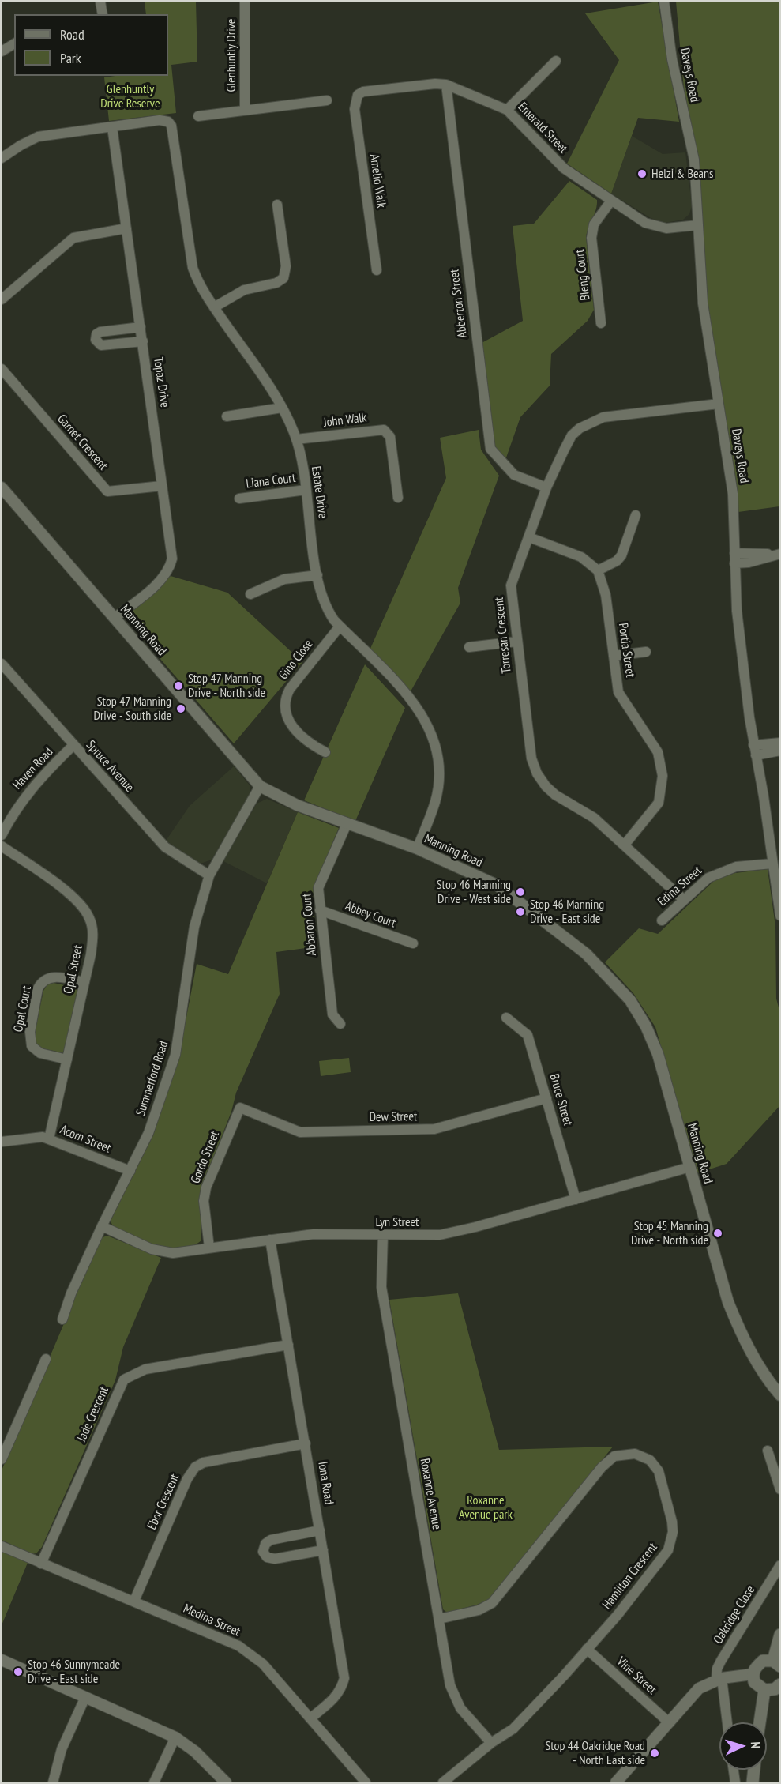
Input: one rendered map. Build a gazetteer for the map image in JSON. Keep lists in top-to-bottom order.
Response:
{
  "streets": {
    "street": [
      "Glenhuntly Drive",
      "Daveys Road",
      "Emerald Street",
      "Amelio Walk",
      "Bleng Court",
      "Abberton Street",
      "Topaz Drive",
      "John Walk",
      "Garnet Crescent",
      "Liana Court",
      "Estate Drive",
      "Manning Road",
      "Torresan Crescent",
      "Portia Street",
      "Gino Close",
      "Spruce Avenue",
      "Haven Road",
      "Edina Street",
      "Abbey Court",
      "Abbaron Court",
      "Opal Street",
      "Opal Court",
      "Summerford Road",
      "Bruce Street",
      "Dew Street",
      "Acorn Street",
      "Gordo Street",
      "Lyn Street",
      "Jade Crescent",
      "Iona Road",
      "Roxanne Avenue",
      "Ebor Crescent",
      "Hamilton Crescent",
      "Oakridge Close",
      "Medina Street",
      "Vine Street"
    ]
  },
  "crossings": [
    ["Daveys Road", "Emerald Street"],
    ["Daveys Road", "Torresan Crescent"],
    ["Daveys Road", "Edina Street"],
    ["Emerald Street", "Amelio Walk"],
    ["Emerald Street", "Bleng Court"],
    ["Emerald Street", "Abberton Street"],
    ["Abberton Street", "Torresan Crescent"],
    ["Topaz Drive", "Garnet Crescent"],
    ["Topaz Drive", "Estate Drive"],
    ["Topaz Drive", "Manning Road"],
    ["John Walk", "Estate Drive"],
    ["Liana Court", "Estate Drive"],
    ["Estate Drive", "Manning Road"],
    ["Estate Drive", "Gino Close"],
    ["Manning Road", "Abbaron Court"],
    ["Manning Road", "Summerford Road"],
    ["Manning Road", "Lyn Street"],
    ["Torresan Crescent", "Portia Street"],
    ["Torresan Crescent", "Edina Street"],
    ["Spruce Avenue", "Haven Road"],
    ["Spruce Avenue", "Summerford Road"],
    ["Abbey Court", "Abbaron Court"],
    ["Opal Street", "Opal Court"],
    ["Opal Street", "Acorn Street"],
    ["Summerford Road", "Acorn Street"],
    ["Summerford Road", "Lyn Street"],
    ["Bruce Street", "Dew Street"],
    ["Bruce Street", "Lyn Street"],
    ["Dew Street", "Gordo Street"],
    ["Gordo Street", "Lyn Street"],
    ["Lyn Street", "Iona Road"],
    ["Lyn Street", "Roxanne Avenue"],
    ["Jade Crescent", "Iona Road"],
    ["Jade Crescent", "Medina Street"],
    ["Iona Road", "Ebor Crescent"],
    ["Iona Road", "Medina Street"],
    ["Roxanne Avenue", "Hamilton Crescent"],
    ["Ebor Crescent", "Medina Street"],
    ["Hamilton Crescent", "Vine Street"]
  ],
  "parks": ["Glenhuntly Drive Reserve", "Roxanne Avenue park"],
  "places": [
    "Helzi & Beans",
    "Stop 47 Manning Drive - North side",
    "Stop 47 Manning Drive - South side",
    "Stop 46 Manning Drive - West side",
    "Stop 46 Manning Drive - East side",
    "Stop 45 Manning Drive - North side",
    "Stop 46 Sunnymeade Drive - East side",
    "Stop 44 Oakridge Road - North East side"
  ],
  "legend": ["Road", "Park"],
  "north": "right"
}
